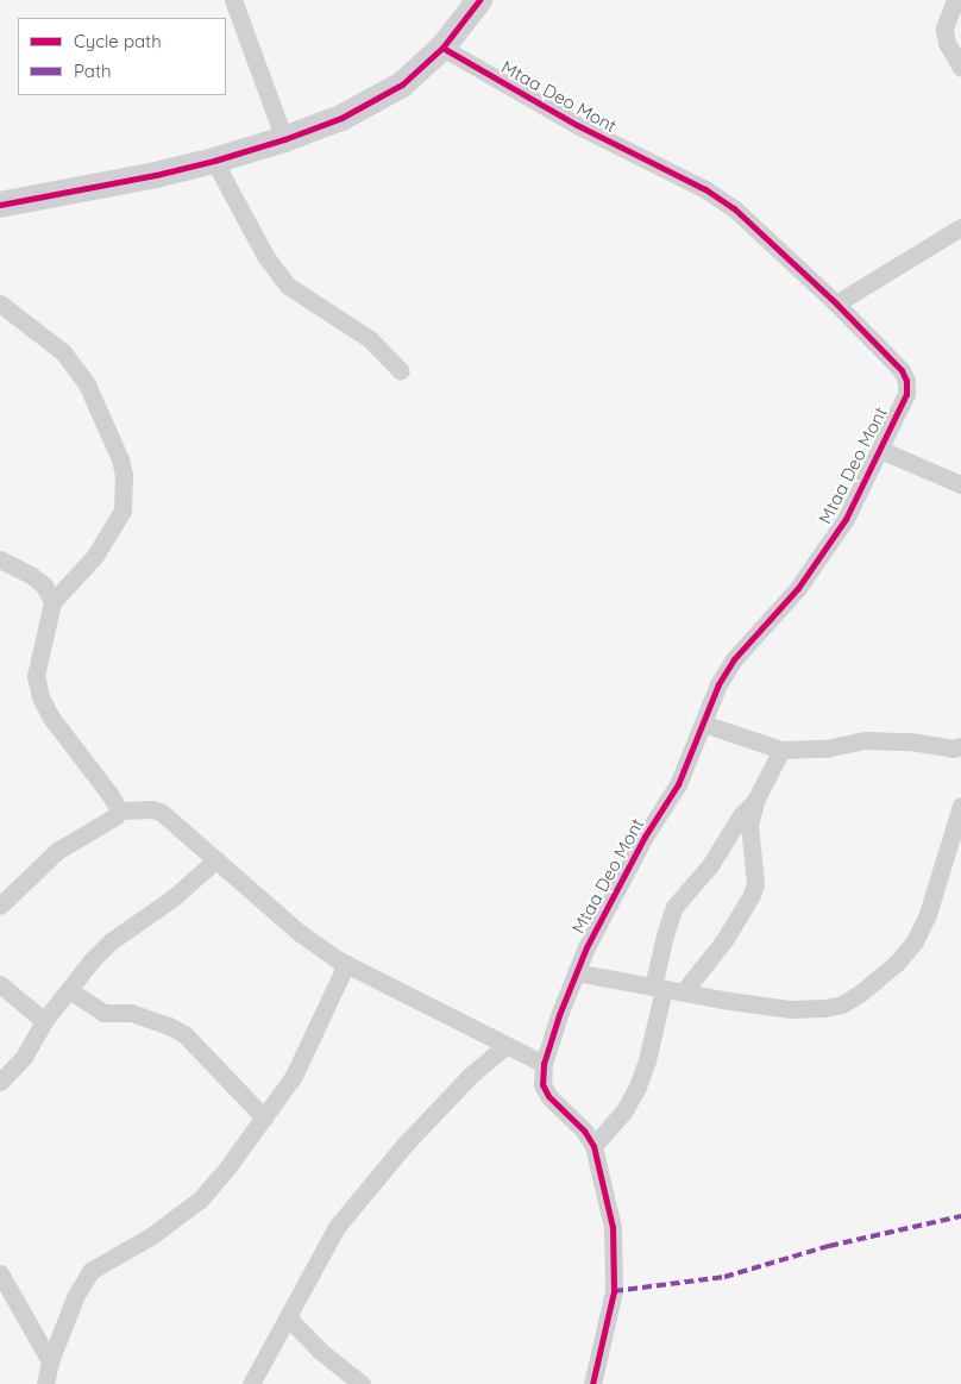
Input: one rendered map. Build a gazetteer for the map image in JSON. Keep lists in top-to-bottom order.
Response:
{
  "streets": {
    "street": ["Mtaa Deo Mont"]
  },
  "legend": ["Cycle path", "Path"]
}
